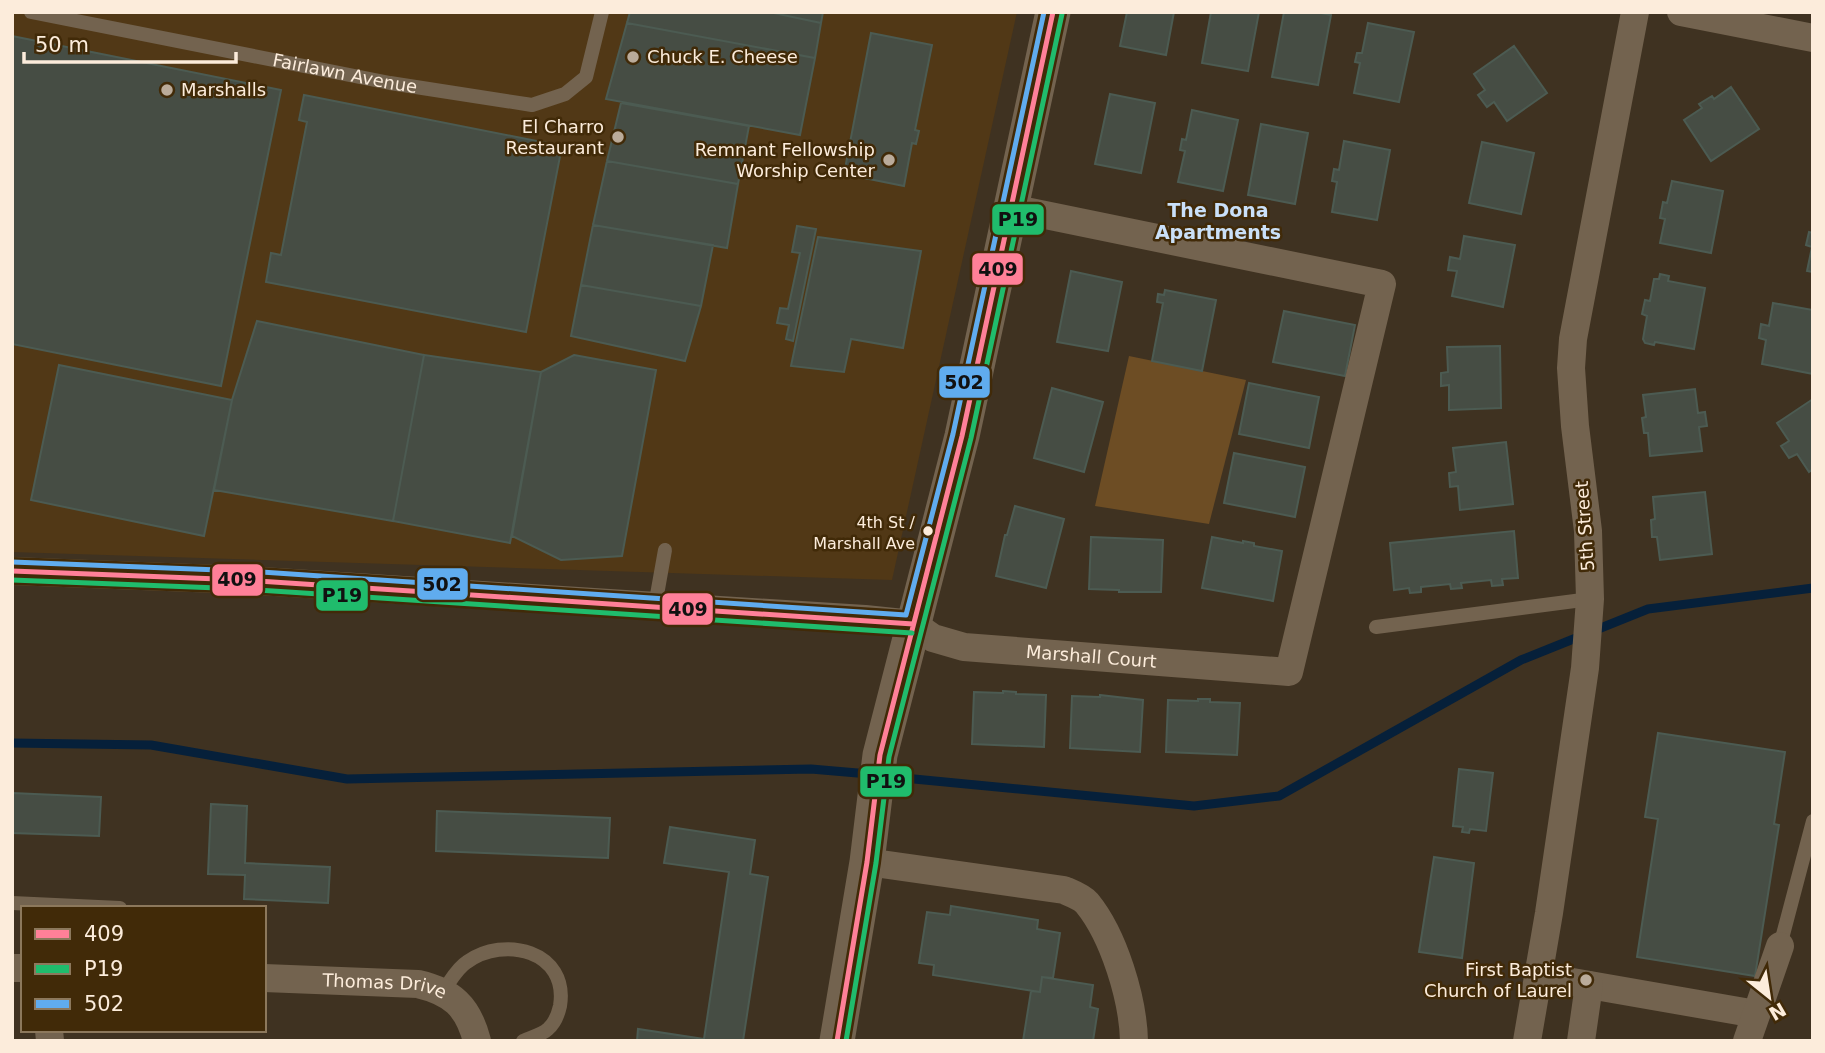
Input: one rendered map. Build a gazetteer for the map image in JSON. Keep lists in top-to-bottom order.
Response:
{
  "streets": {
    "street": ["5th Street", "Marshall Court", "Thomas Drive"],
    "lane": ["Fairlawn Avenue"]
  },
  "districts": ["The Dona Apartments"],
  "places": [
    "Chuck E. Cheese",
    "Marshalls",
    "El Charro Restaurant",
    "Remnant Fellowship Worship Center",
    "4th St / Marshall Ave",
    "First Baptist Church of Laurel"
  ],
  "lines": ["transit line 409", "transit line 502", "transit line P19"],
  "legend": ["409", "P19", "502"],
  "scale_bar": "50 m",
  "north": "bottom right"
}
